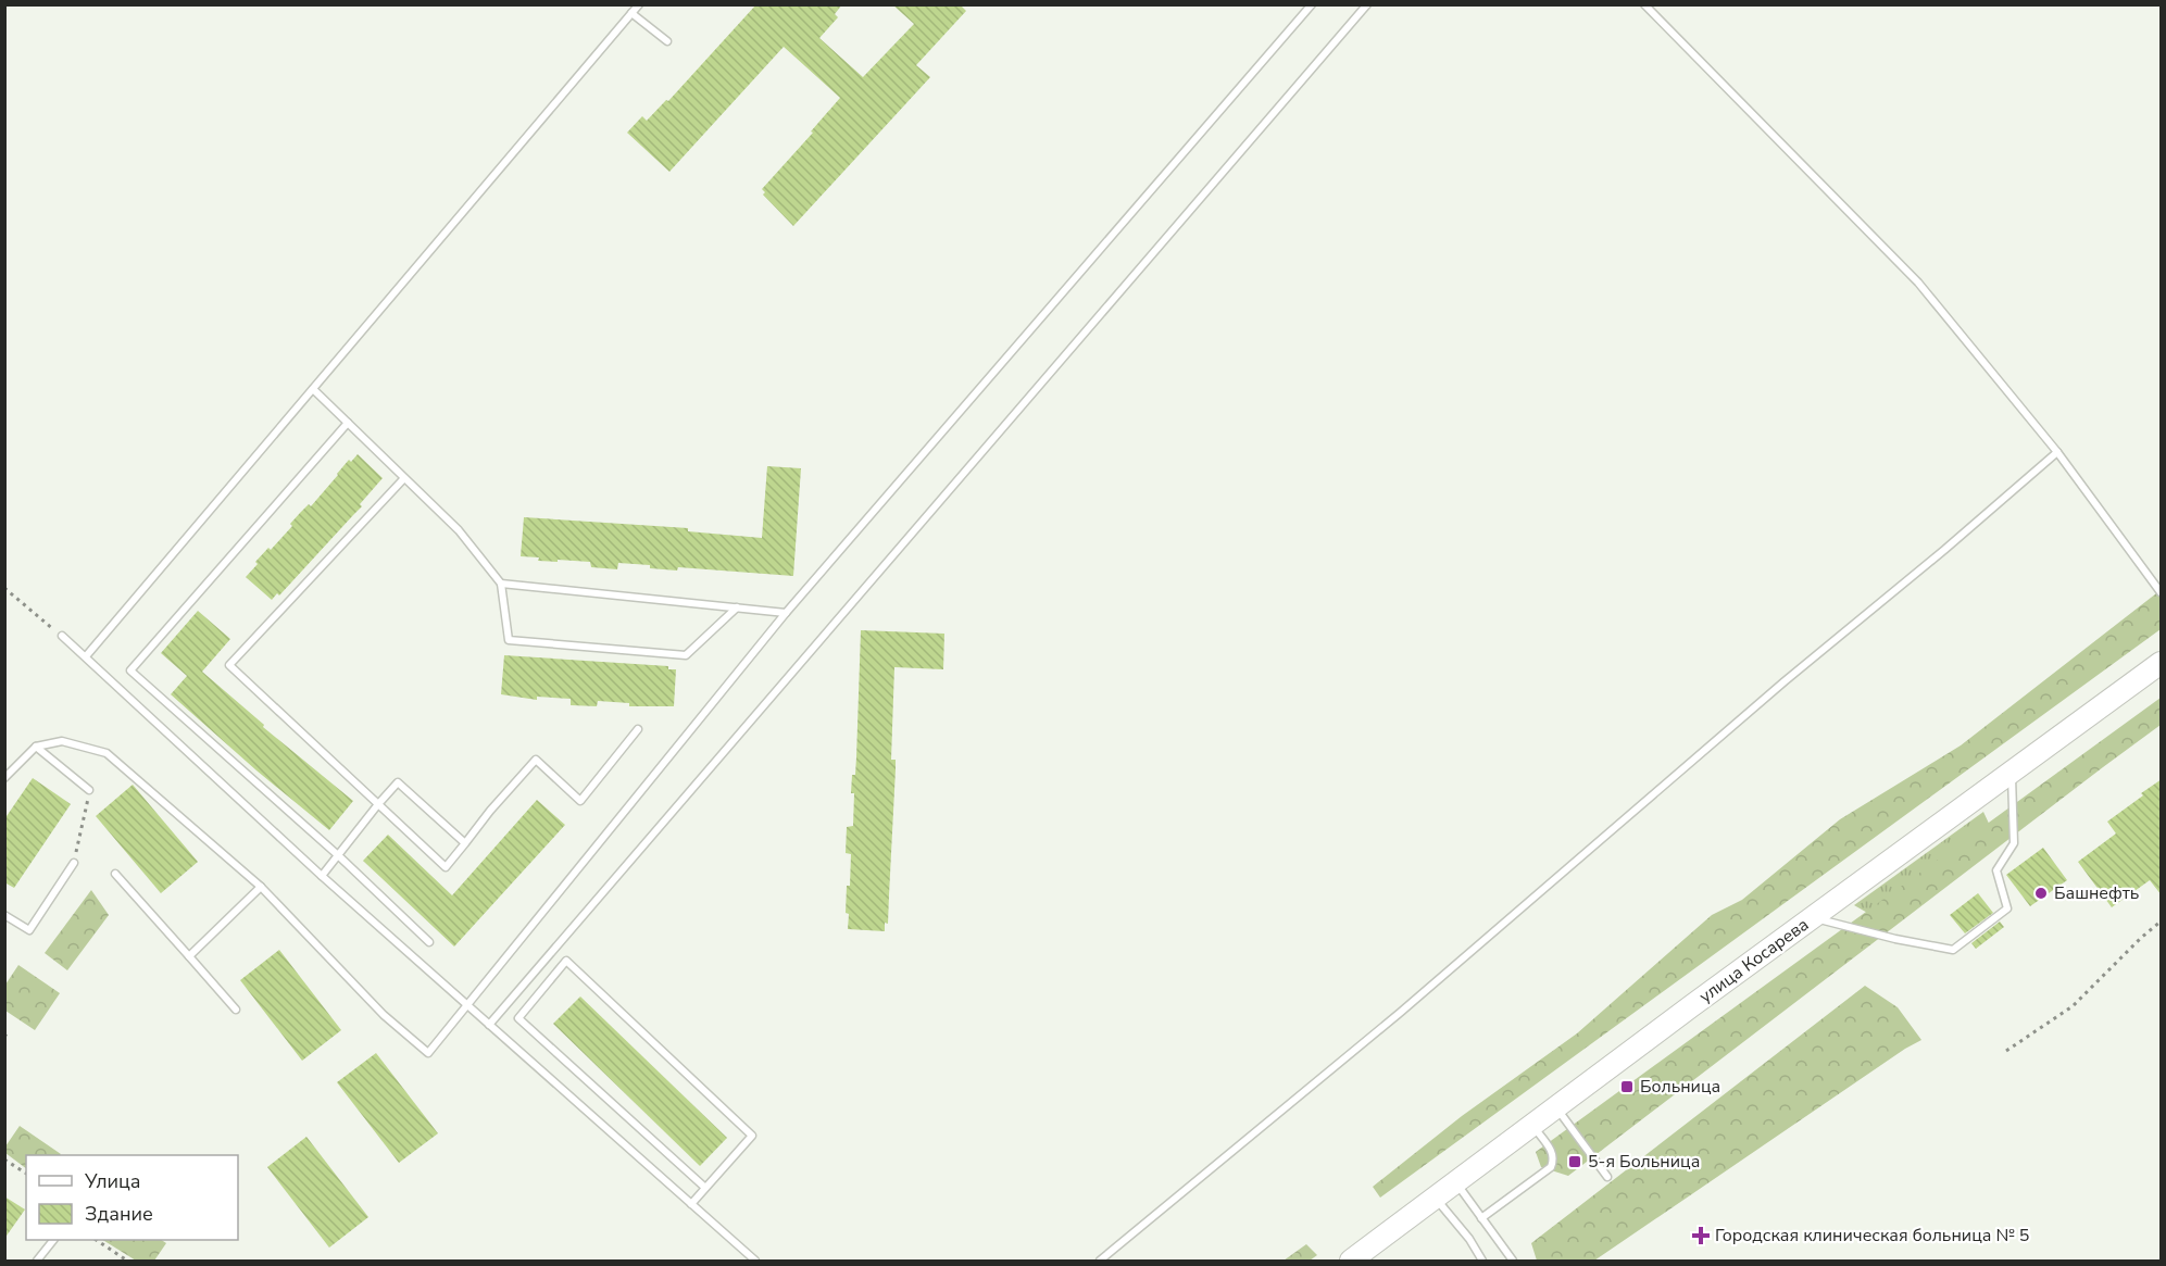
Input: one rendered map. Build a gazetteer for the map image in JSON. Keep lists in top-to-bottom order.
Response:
{
  "streets": {
    "main road": ["улица Косарева"]
  },
  "places": {
    "other": ["Башнефть"],
    "transit": ["Больница", "5-я Больница"],
    "health": ["Городская клиническая больница № 5"]
  },
  "legend": ["Улица", "Здание"]
}
